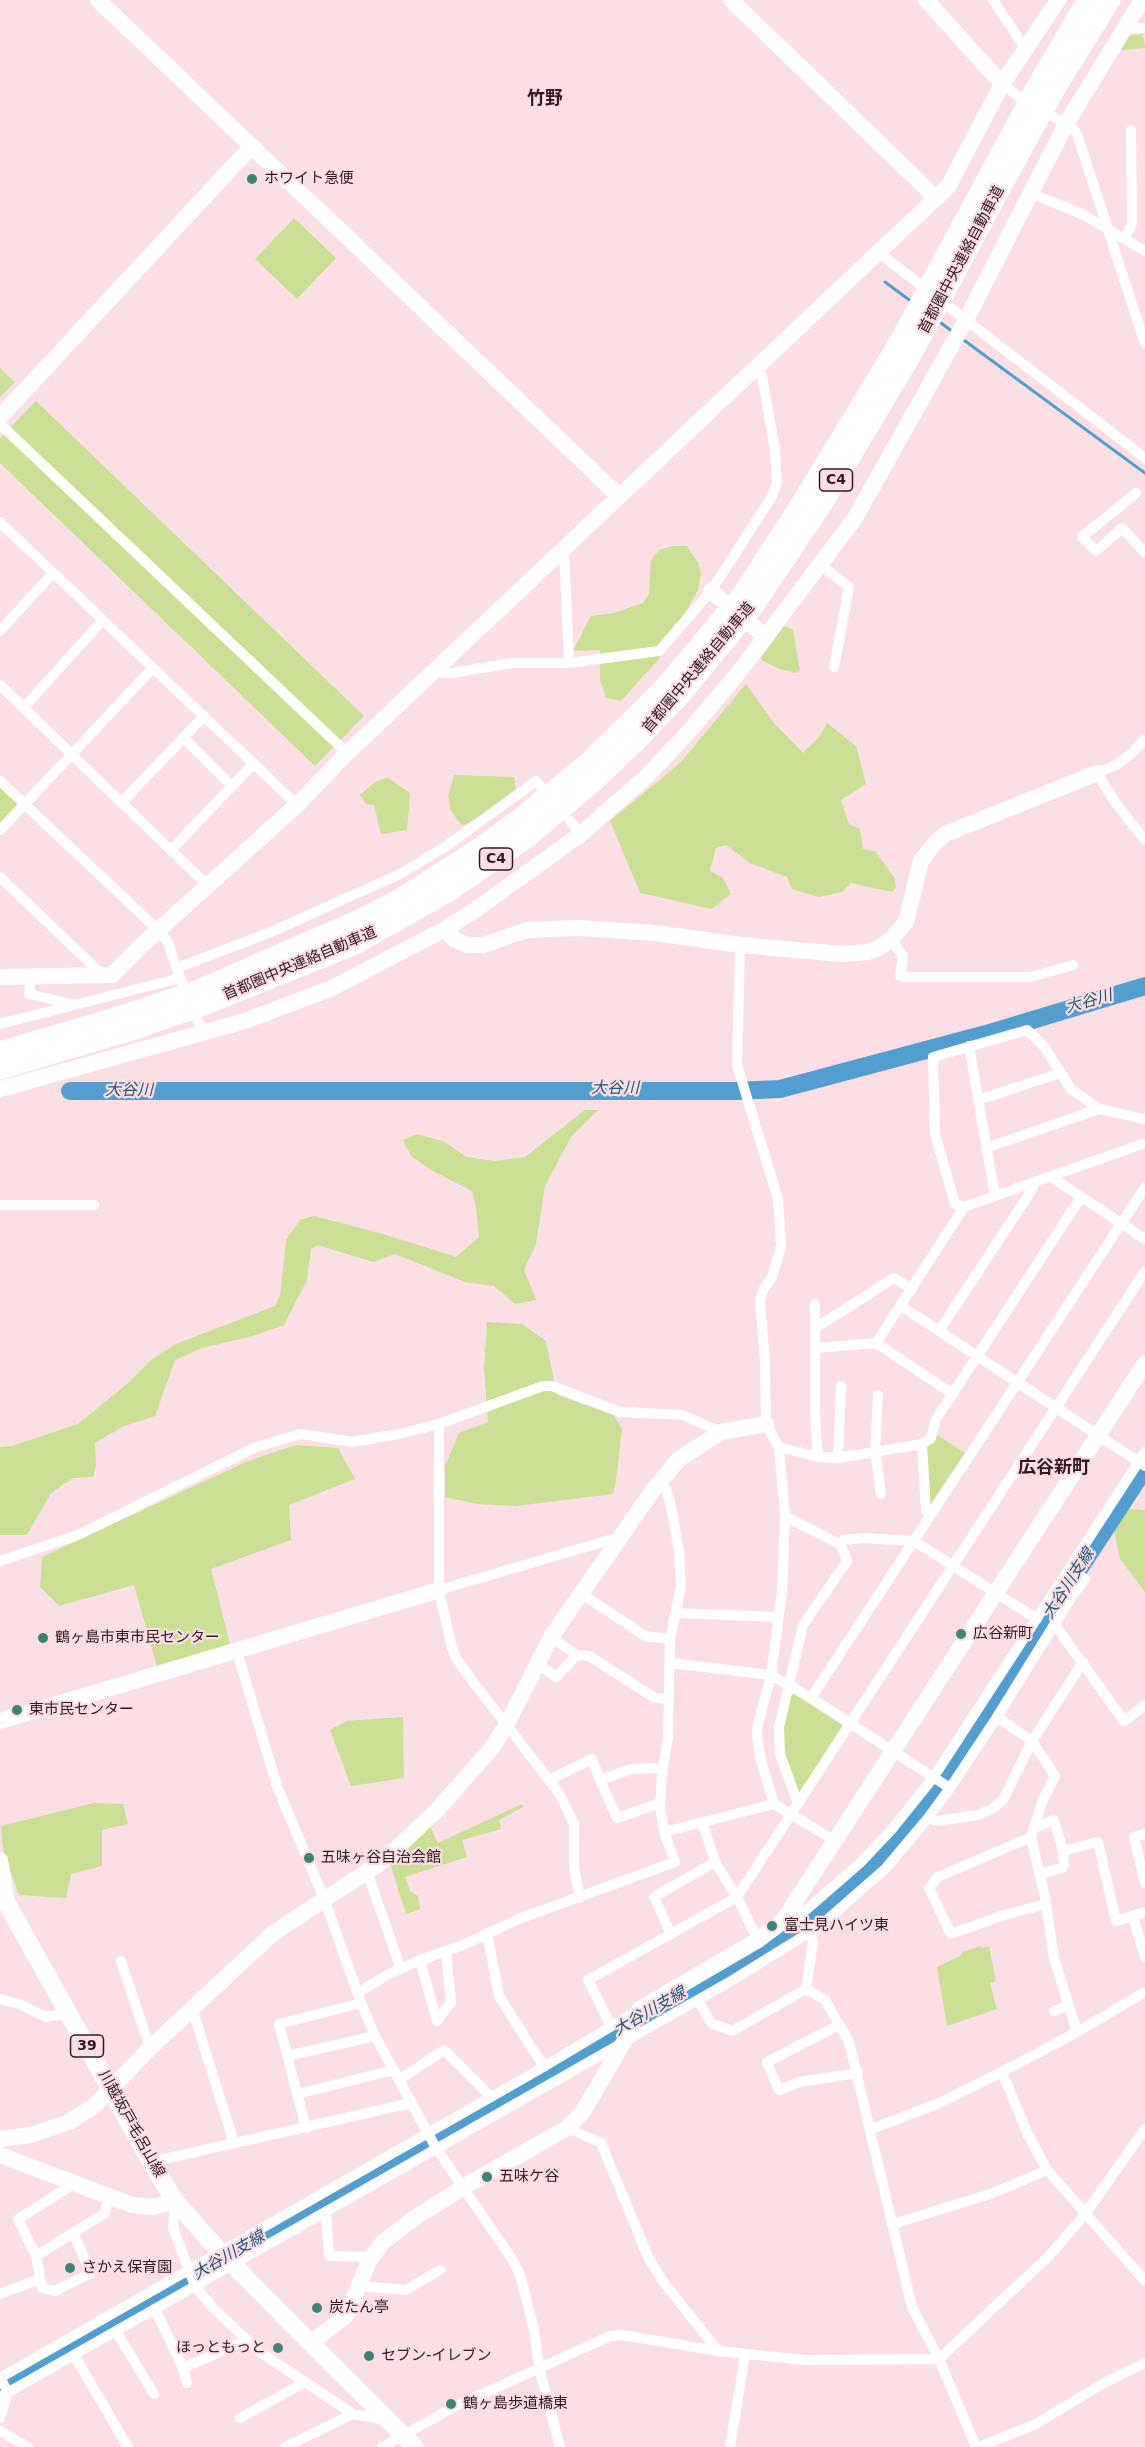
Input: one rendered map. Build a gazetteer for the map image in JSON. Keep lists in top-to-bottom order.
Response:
{
  "streets": {
    "highway": ["首都圏中央連絡自動車道", "C4"],
    "main road": ["39", "川越坂戸毛呂山線"]
  },
  "crossings": [
    ["39", "川越坂戸毛呂山線"]
  ],
  "districts": ["竹野", "広谷新町"],
  "water": ["大谷川", "大谷川支線"],
  "places": [
    "ホワイト急便",
    "広谷新町",
    "鶴ヶ島市東市民センター",
    "東市民センター",
    "五味ヶ谷自治会館",
    "富士見ハイツ東",
    "五味ケ谷",
    "さかえ保育園",
    "炭たん亭",
    "ほっともっと",
    "セブン-イレブン",
    "鶴ヶ島歩道橋東"
  ]
}
